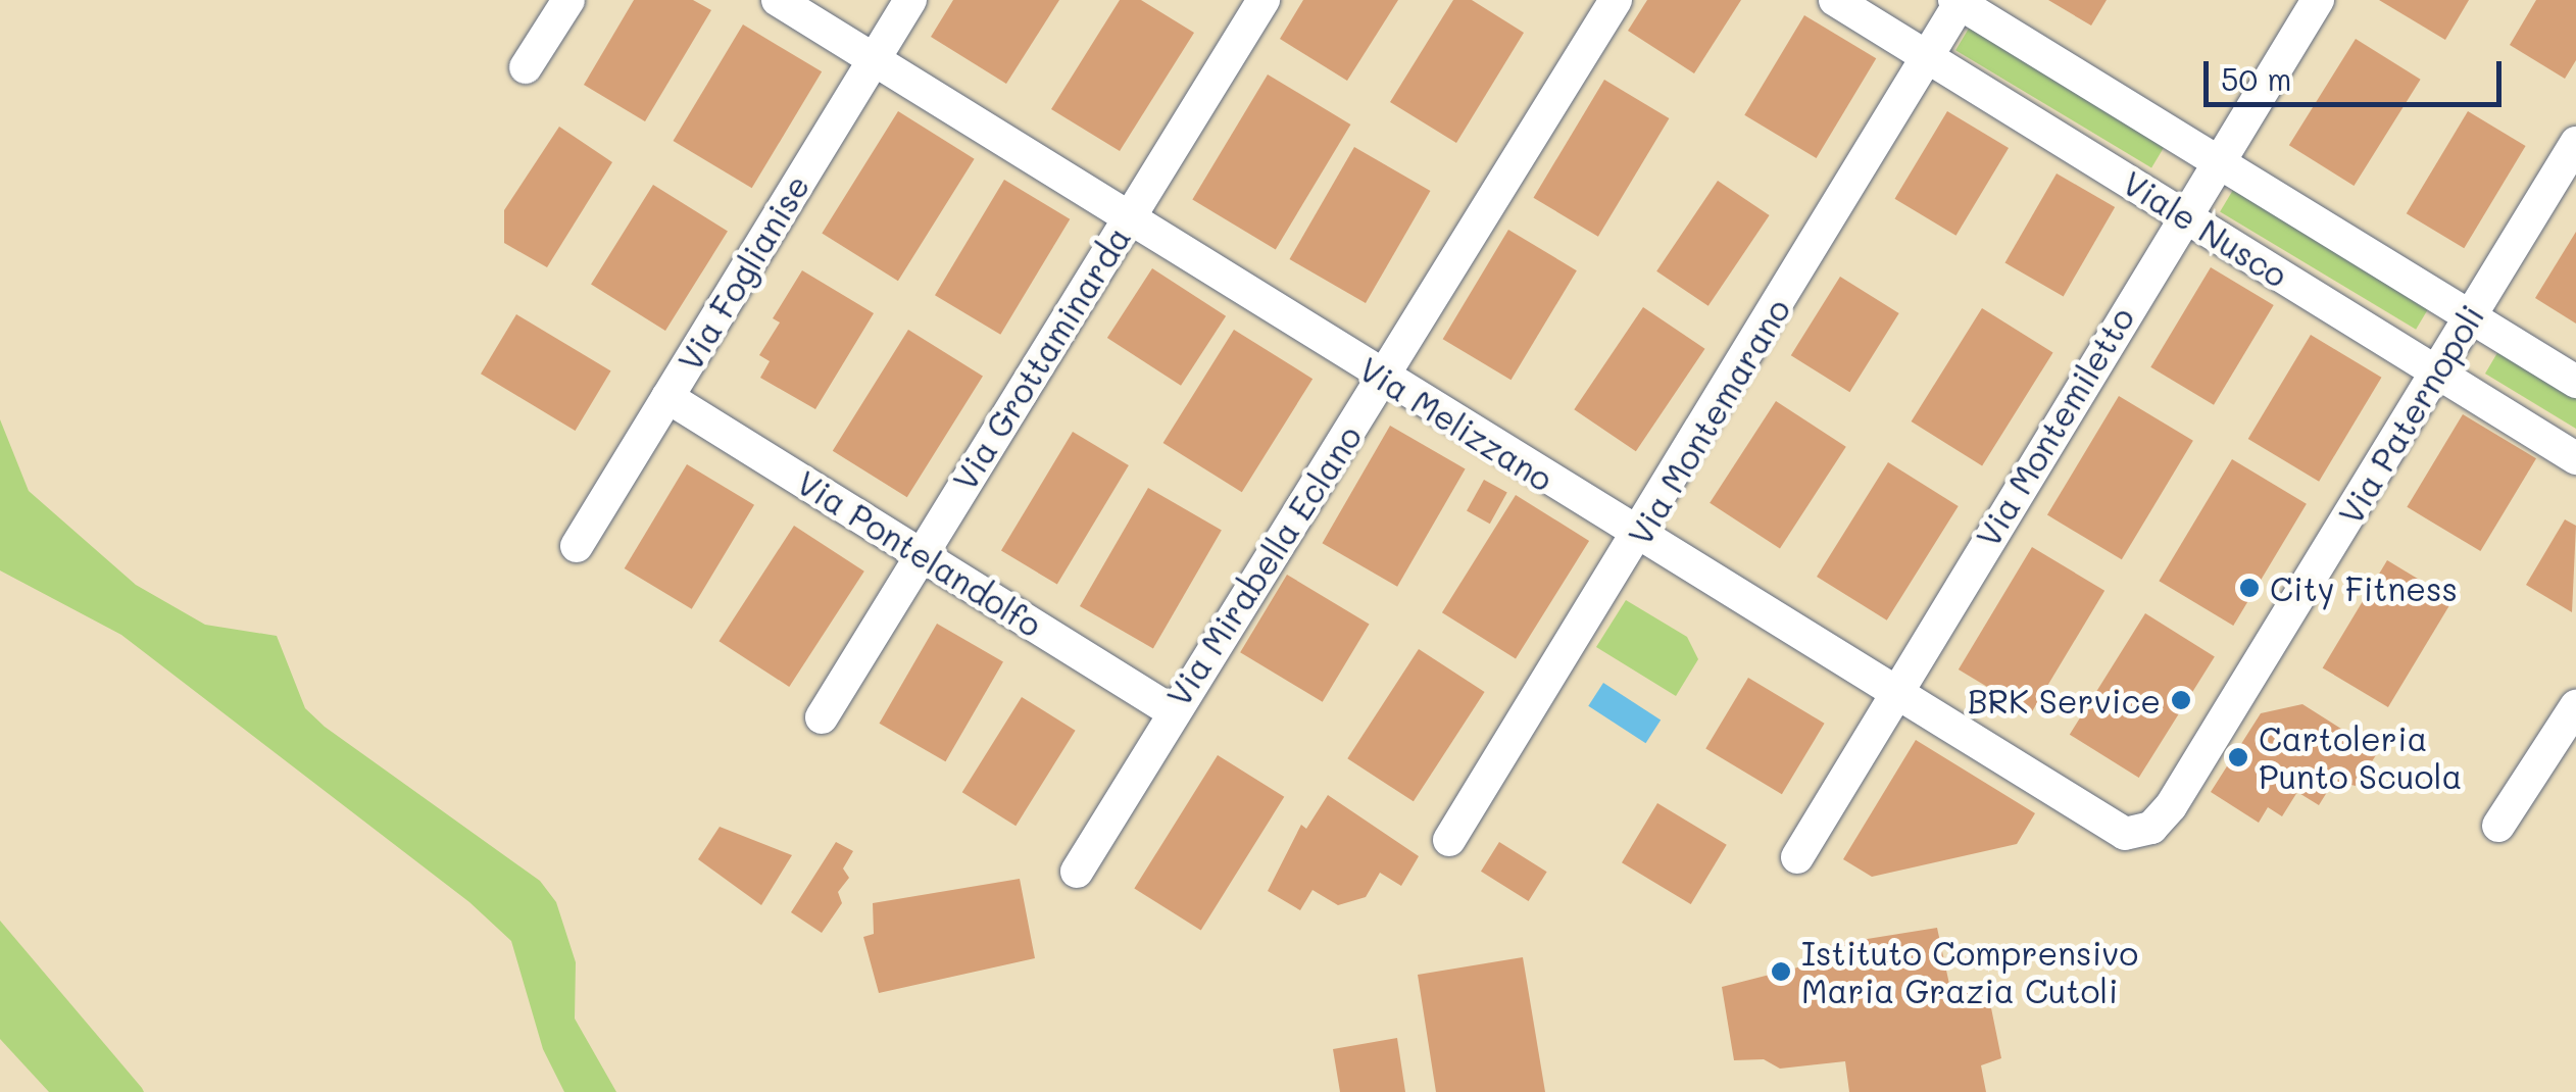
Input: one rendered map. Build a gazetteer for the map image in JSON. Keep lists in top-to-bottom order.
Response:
{
  "streets": {
    "street": [
      "Viale Nusco",
      "Via Foglianise",
      "Via Grottaminarda",
      "Via Paternopoli",
      "Via Montemarano",
      "Via Melizzano",
      "Via Montemiletto",
      "Via Pontelandolfo",
      "Via Mirabella Eclano"
    ]
  },
  "crossings": [
    ["Viale Nusco", "Via Paternopoli"],
    ["Viale Nusco", "Via Montemarano"],
    ["Viale Nusco", "Via Montemiletto"],
    ["Via Foglianise", "Via Melizzano"],
    ["Via Foglianise", "Via Pontelandolfo"],
    ["Via Grottaminarda", "Via Melizzano"],
    ["Via Grottaminarda", "Via Pontelandolfo"],
    ["Via Paternopoli", "Via Melizzano"],
    ["Via Montemarano", "Via Melizzano"],
    ["Via Melizzano", "Via Montemiletto"],
    ["Via Melizzano", "Via Mirabella Eclano"],
    ["Via Pontelandolfo", "Via Mirabella Eclano"]
  ],
  "places": [
    "City Fitness",
    "BRK Service",
    "Cartoleria Punto Scuola",
    "Istituto Comprensivo Maria Grazia Cutoli"
  ],
  "scale_bar": "50 m"
}
